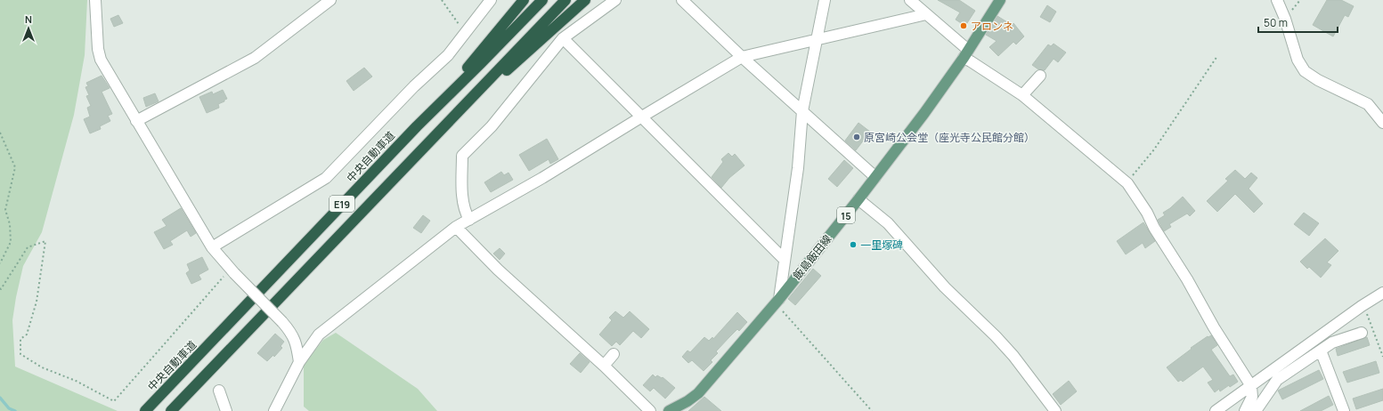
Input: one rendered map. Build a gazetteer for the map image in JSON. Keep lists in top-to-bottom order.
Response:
{
  "streets": {
    "highway": ["中央自動車道", "E19"],
    "main road": ["15", "飯島飯田線"]
  },
  "places": ["アロンネ", "原宮崎公会堂（座光寺公民館分館）", "一里塚碑"],
  "scale_bar": "50 m",
  "north": "top"
}
